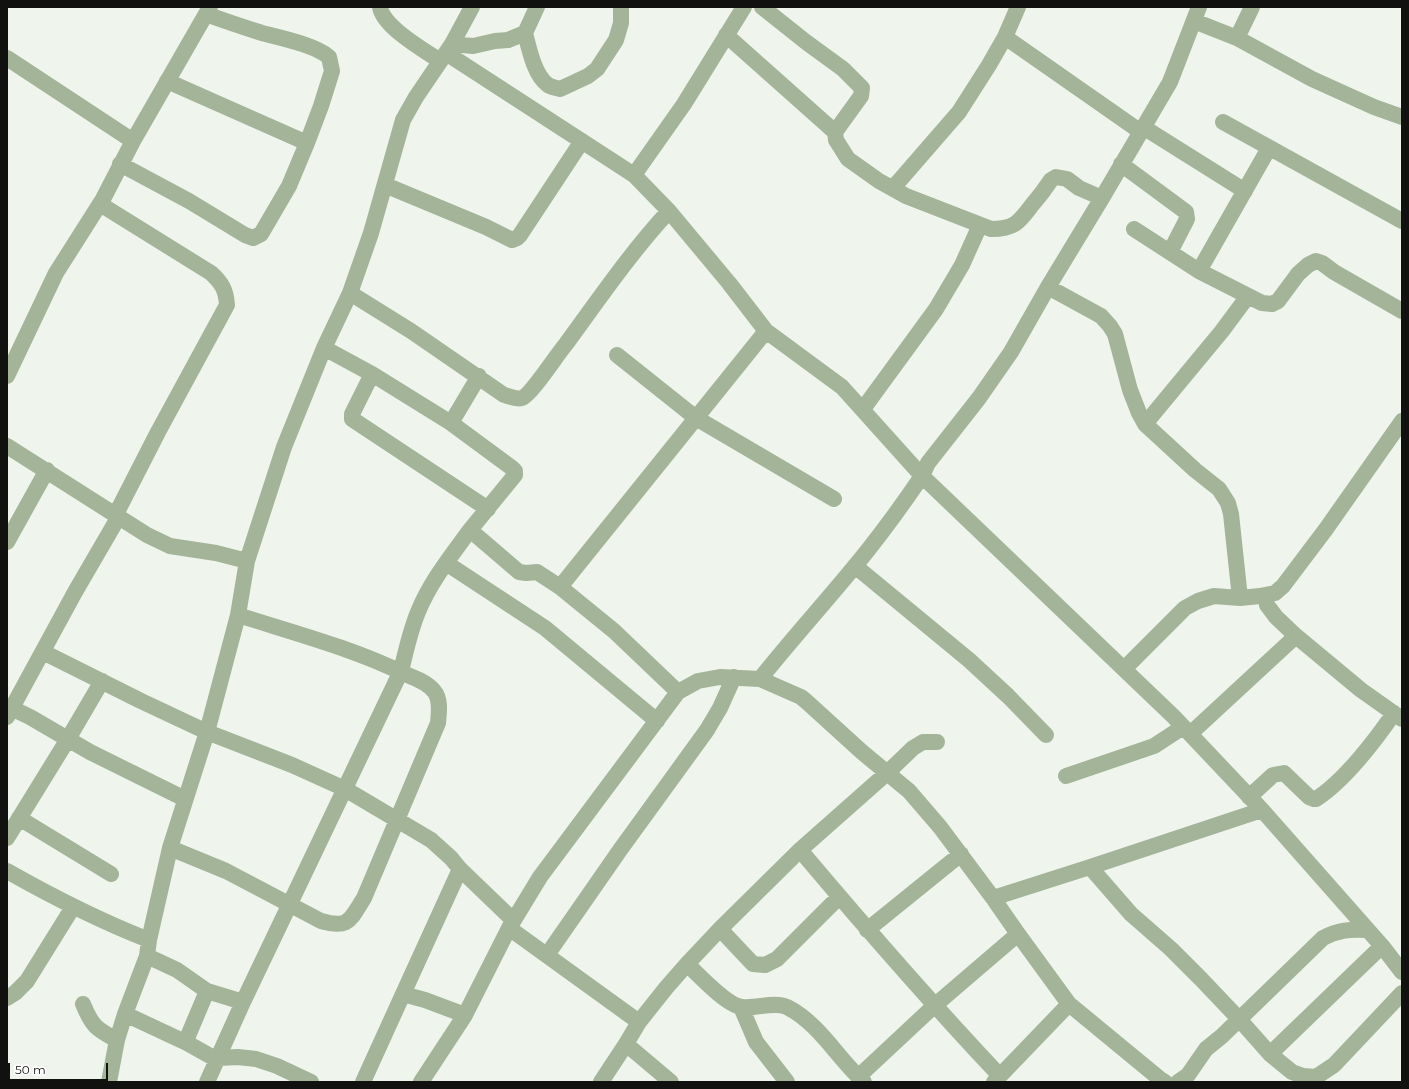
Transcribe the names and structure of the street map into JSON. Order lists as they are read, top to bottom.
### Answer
{
  "scale_bar": "50 m"
}
